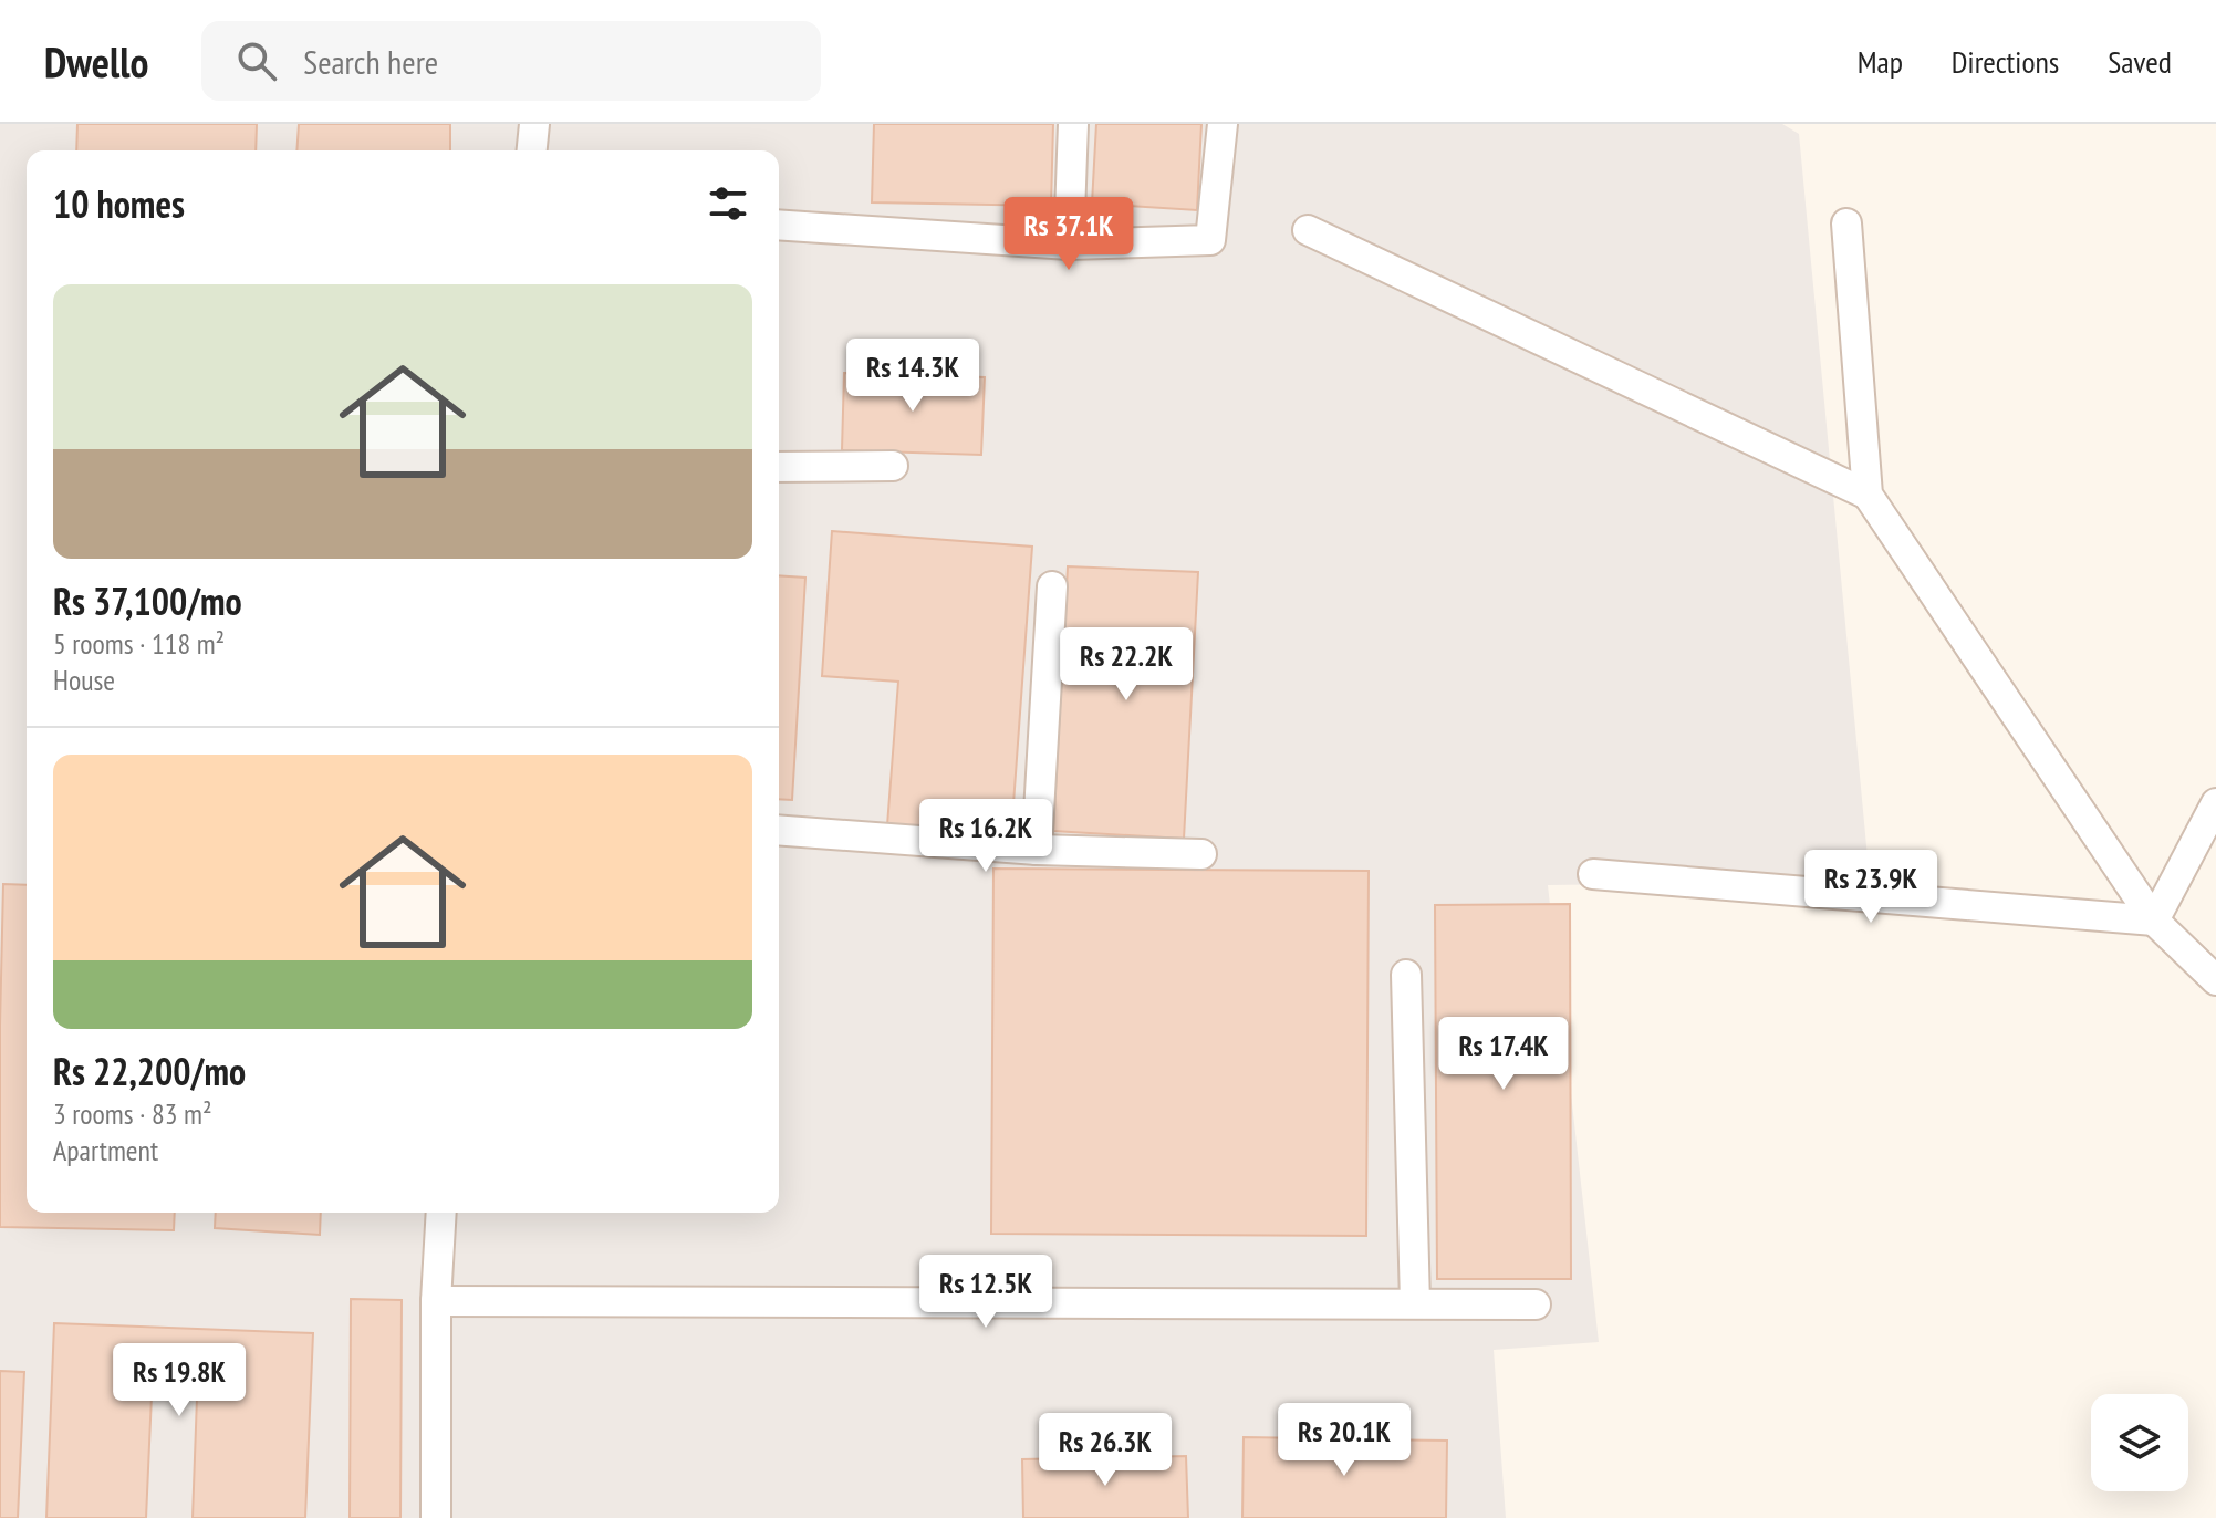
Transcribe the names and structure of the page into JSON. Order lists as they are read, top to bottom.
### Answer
{
  "page": {
    "header": "Dwello",
    "search": "Search here",
    "nav": ["Map", "Directions", "Saved"],
    "heading": "10 homes",
    "price": [
      "Rs 37.1K",
      "Rs 14.3K",
      "Rs 22.2K",
      "Rs 16.2K",
      "Rs 23.9K",
      "Rs 17.4K",
      "Rs 12.5K",
      "Rs 19.8K",
      "Rs 20.1K",
      "Rs 26.3K"
    ],
    "list": [
      {
        "name": "Rs 37,100/mo",
        "note": "5 rooms · 118 m² · House"
      },
      {
        "name": "Rs 22,200/mo",
        "note": "3 rooms · 83 m² · Apartment"
      }
    ]
  }
}
